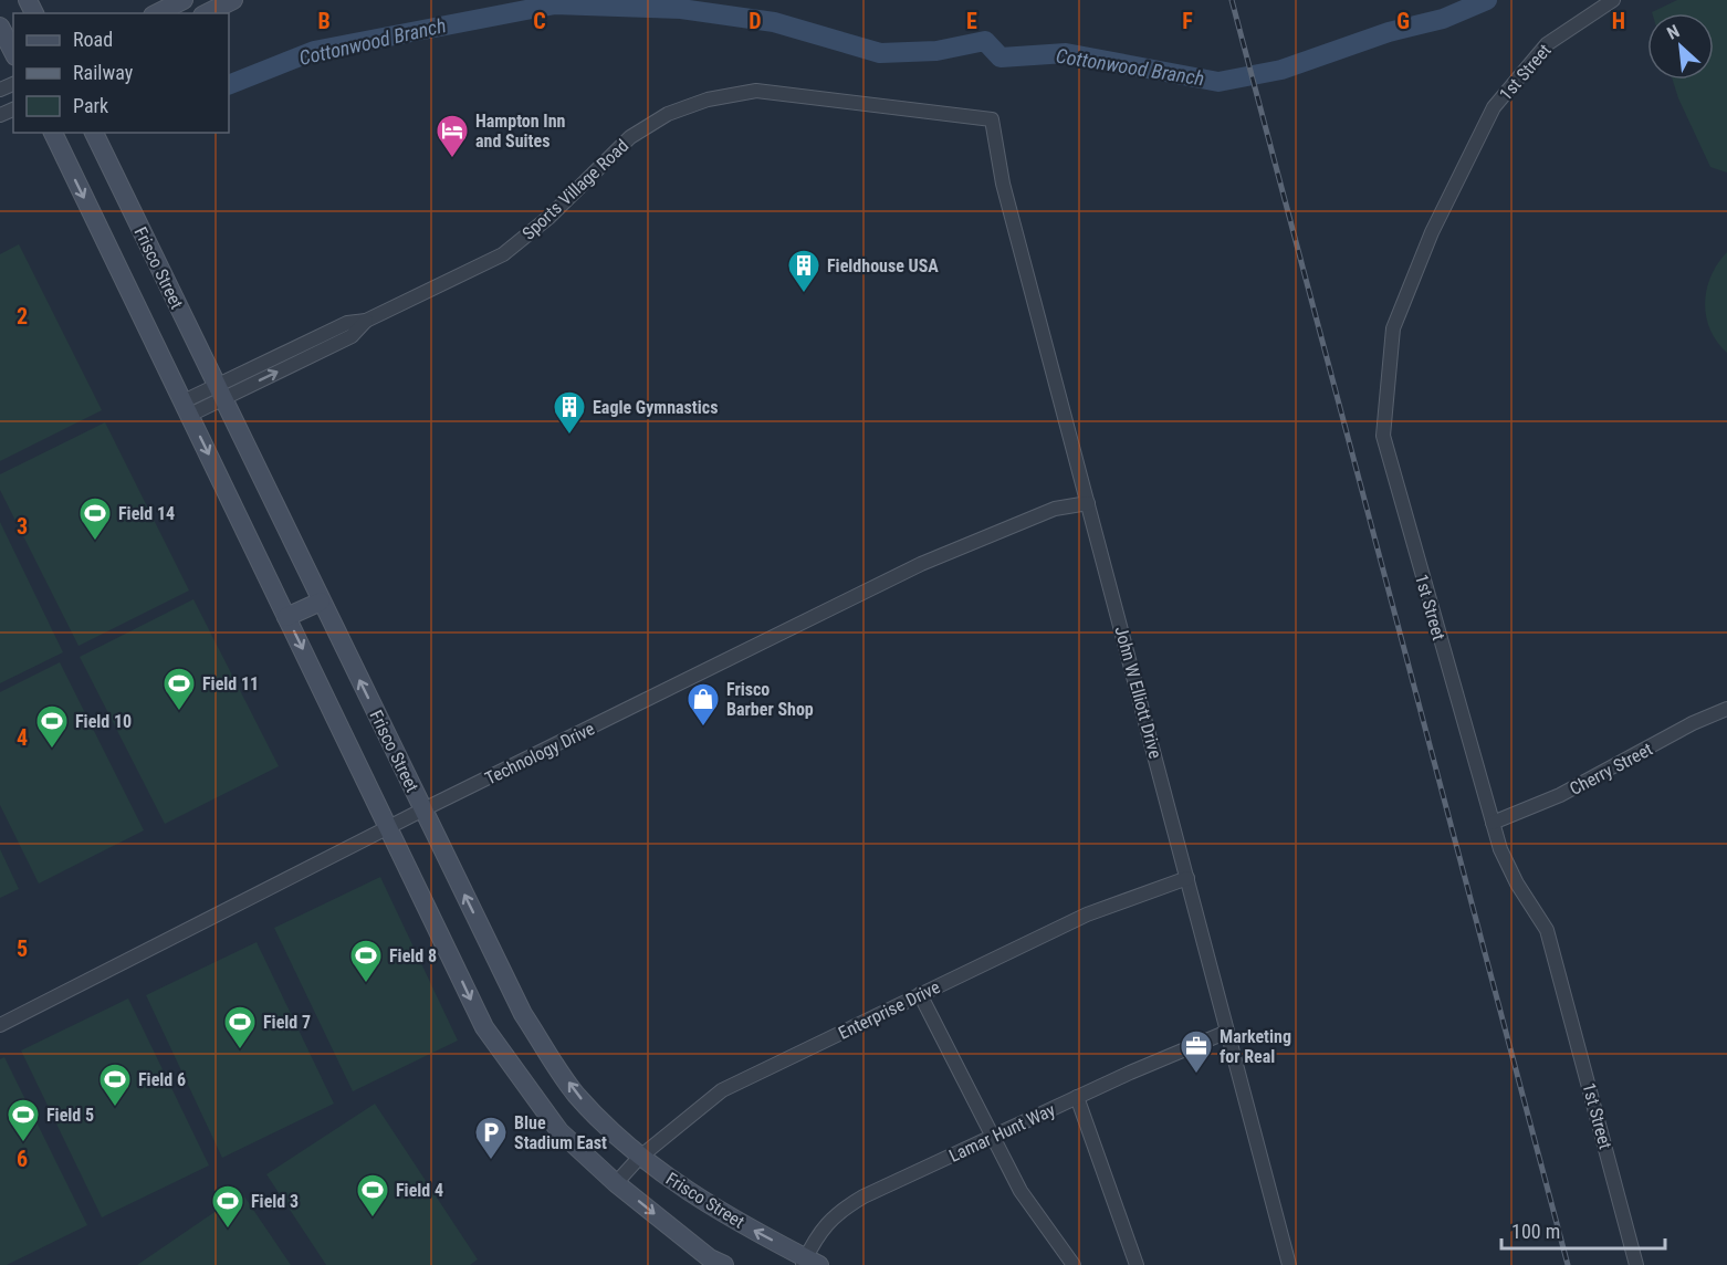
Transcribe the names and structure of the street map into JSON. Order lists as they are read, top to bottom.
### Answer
{
  "streets": {
    "street": [
      "1st Street",
      "Sports Village Road",
      "Frisco Street",
      "John W Elliott Drive",
      "Technology Drive",
      "Cherry Street",
      "Enterprise Drive",
      "Lamar Hunt Way"
    ]
  },
  "crossings": [
    ["1st Street", "Cherry Street"],
    ["Sports Village Road", "Frisco Street"],
    ["Sports Village Road", "John W Elliott Drive"],
    ["Frisco Street", "Technology Drive"],
    ["Frisco Street", "Enterprise Drive"],
    ["Frisco Street", "Lamar Hunt Way"],
    ["John W Elliott Drive", "Technology Drive"],
    ["John W Elliott Drive", "Enterprise Drive"],
    ["John W Elliott Drive", "Lamar Hunt Way"]
  ],
  "water": ["Cottonwood Branch"],
  "places": {
    "hotel": ["Hampton Inn and Suites"],
    "building": ["Fieldhouse USA", "Eagle Gymnastics"],
    "sports": [
      "Field 14",
      "Field 11",
      "Field 10",
      "Field 8",
      "Field 7",
      "Field 6",
      "Field 5",
      "Field 4",
      "Field 3"
    ],
    "shop": ["Frisco Barber Shop"],
    "office": ["Marketing for Real"],
    "parking": ["Blue Stadium East"]
  },
  "legend": ["Road", "Railway", "Park"],
  "scale_bar": "100 m",
  "north": "top left",
  "grid": {
    "columns": [
      "B",
      "C",
      "D",
      "E",
      "F",
      "G",
      "H"
    ],
    "rows": [
      "2",
      "3",
      "4",
      "5",
      "6"
    ]
  }
}
